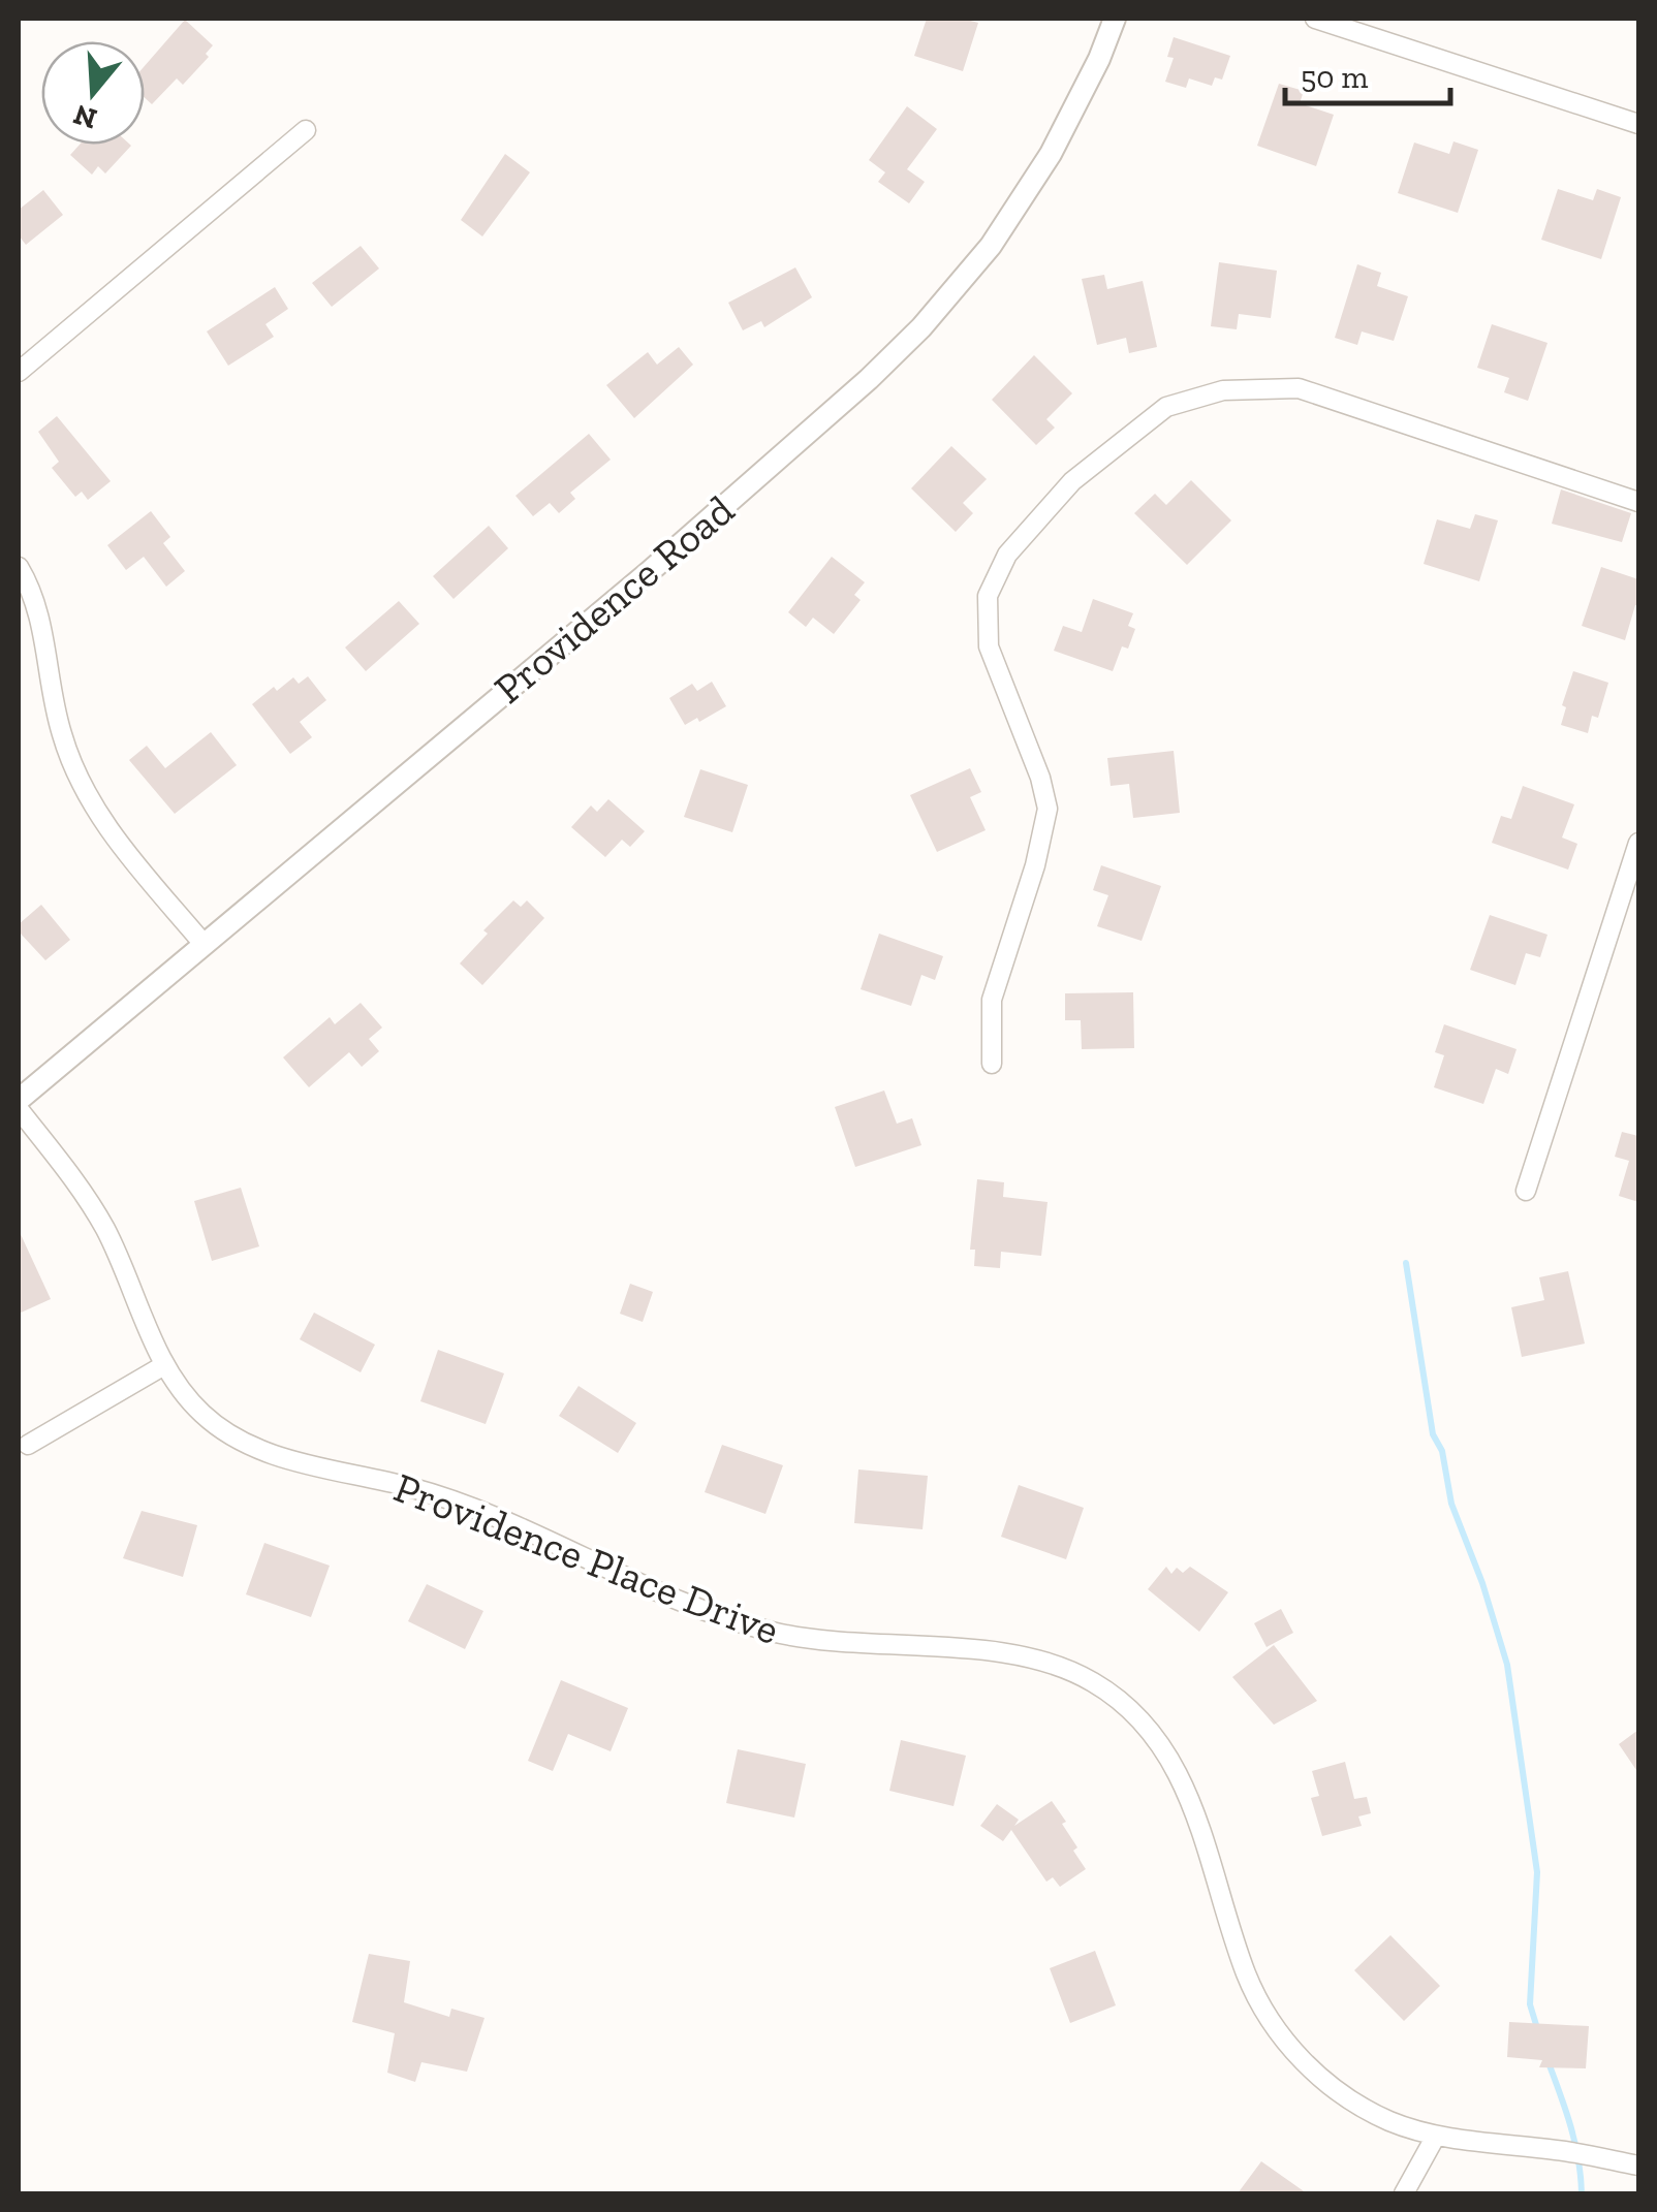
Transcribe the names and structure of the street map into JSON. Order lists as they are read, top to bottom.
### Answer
{
  "streets": {
    "street": ["Providence Road", "Providence Place Drive"]
  },
  "scale_bar": "50 m",
  "north": "bottom"
}
